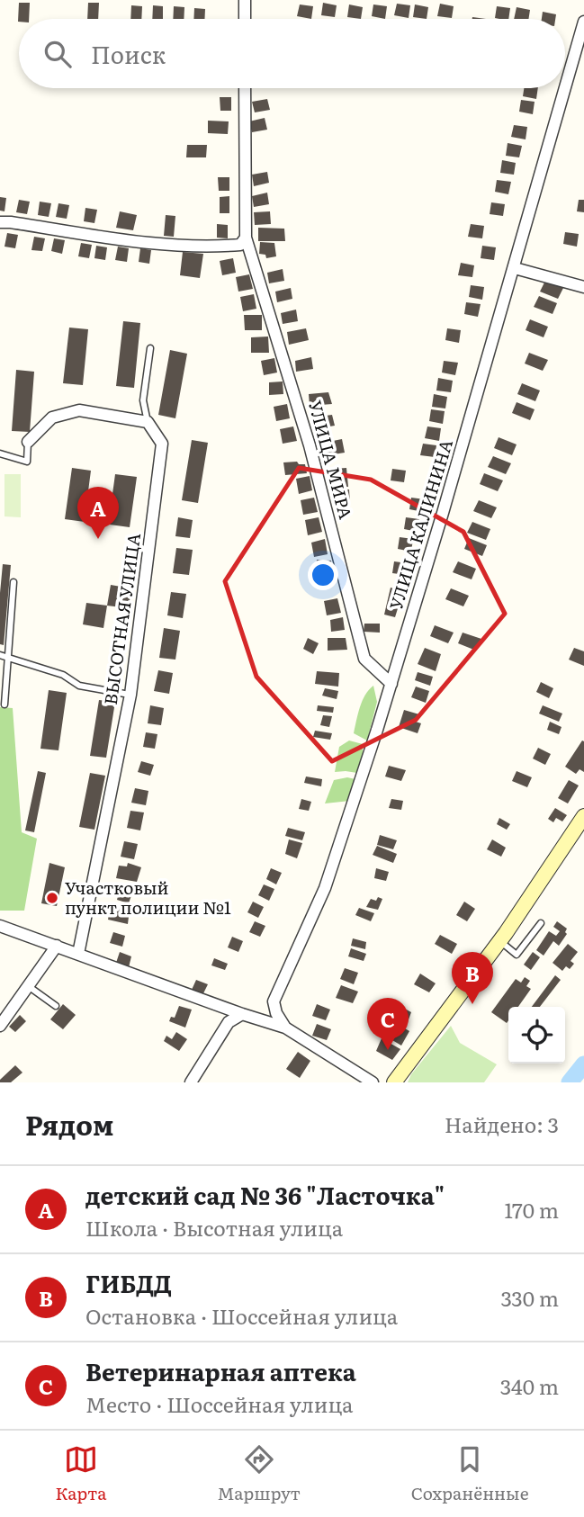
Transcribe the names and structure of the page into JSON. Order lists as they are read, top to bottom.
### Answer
{
  "streets": {
    "street": ["УЛИЦА МИРА", "УЛИЦА КАЛИНИНА", "ВЫСОТНАЯ УЛИЦА"]
  },
  "crossings": [
    ["УЛИЦА МИРА", "УЛИЦА КАЛИНИНА"]
  ],
  "places": ["Участковый пункт полиции №1"],
  "page": {
    "search": "Поиск",
    "pins": ["A", "B", "C"],
    "heading": ["Рядом", "Найдено: 3"],
    "list": [
      {
        "mark": "A",
        "name": "детский сад № 36 \"Ласточка\"",
        "note": "Школа · Высотная улица",
        "value": "170 m"
      },
      {
        "mark": "B",
        "name": "ГИБДД",
        "note": "Остановка · Шоссейная улица",
        "value": "330 m"
      },
      {
        "mark": "C",
        "name": "Ветеринарная аптека",
        "note": "Место · Шоссейная улица",
        "value": "340 m"
      }
    ],
    "nav": ["Карта", "Маршрут", "Сохранённые"]
  }
}
